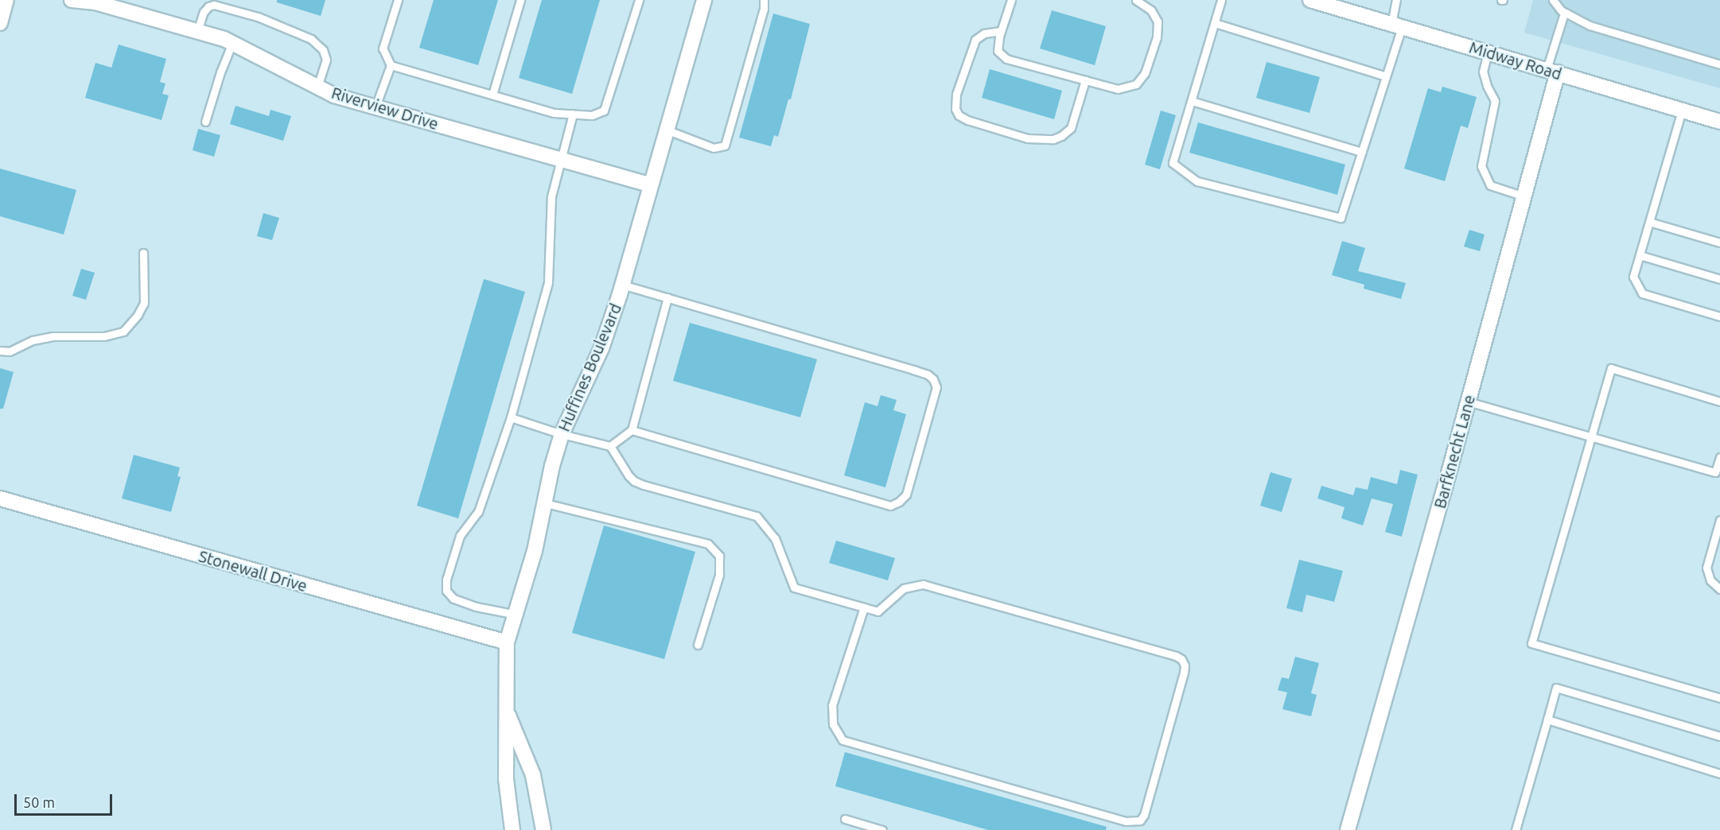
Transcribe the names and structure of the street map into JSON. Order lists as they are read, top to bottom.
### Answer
{
  "streets": {
    "street": [
      "Midway Road",
      "Riverview Drive",
      "Huffines Boulevard",
      "Barfknecht Lane",
      "Stonewall Drive"
    ]
  },
  "crossings": [
    ["Midway Road", "Barfknecht Lane"],
    ["Riverview Drive", "Huffines Boulevard"],
    ["Huffines Boulevard", "Stonewall Drive"]
  ],
  "scale_bar": "50 m"
}
